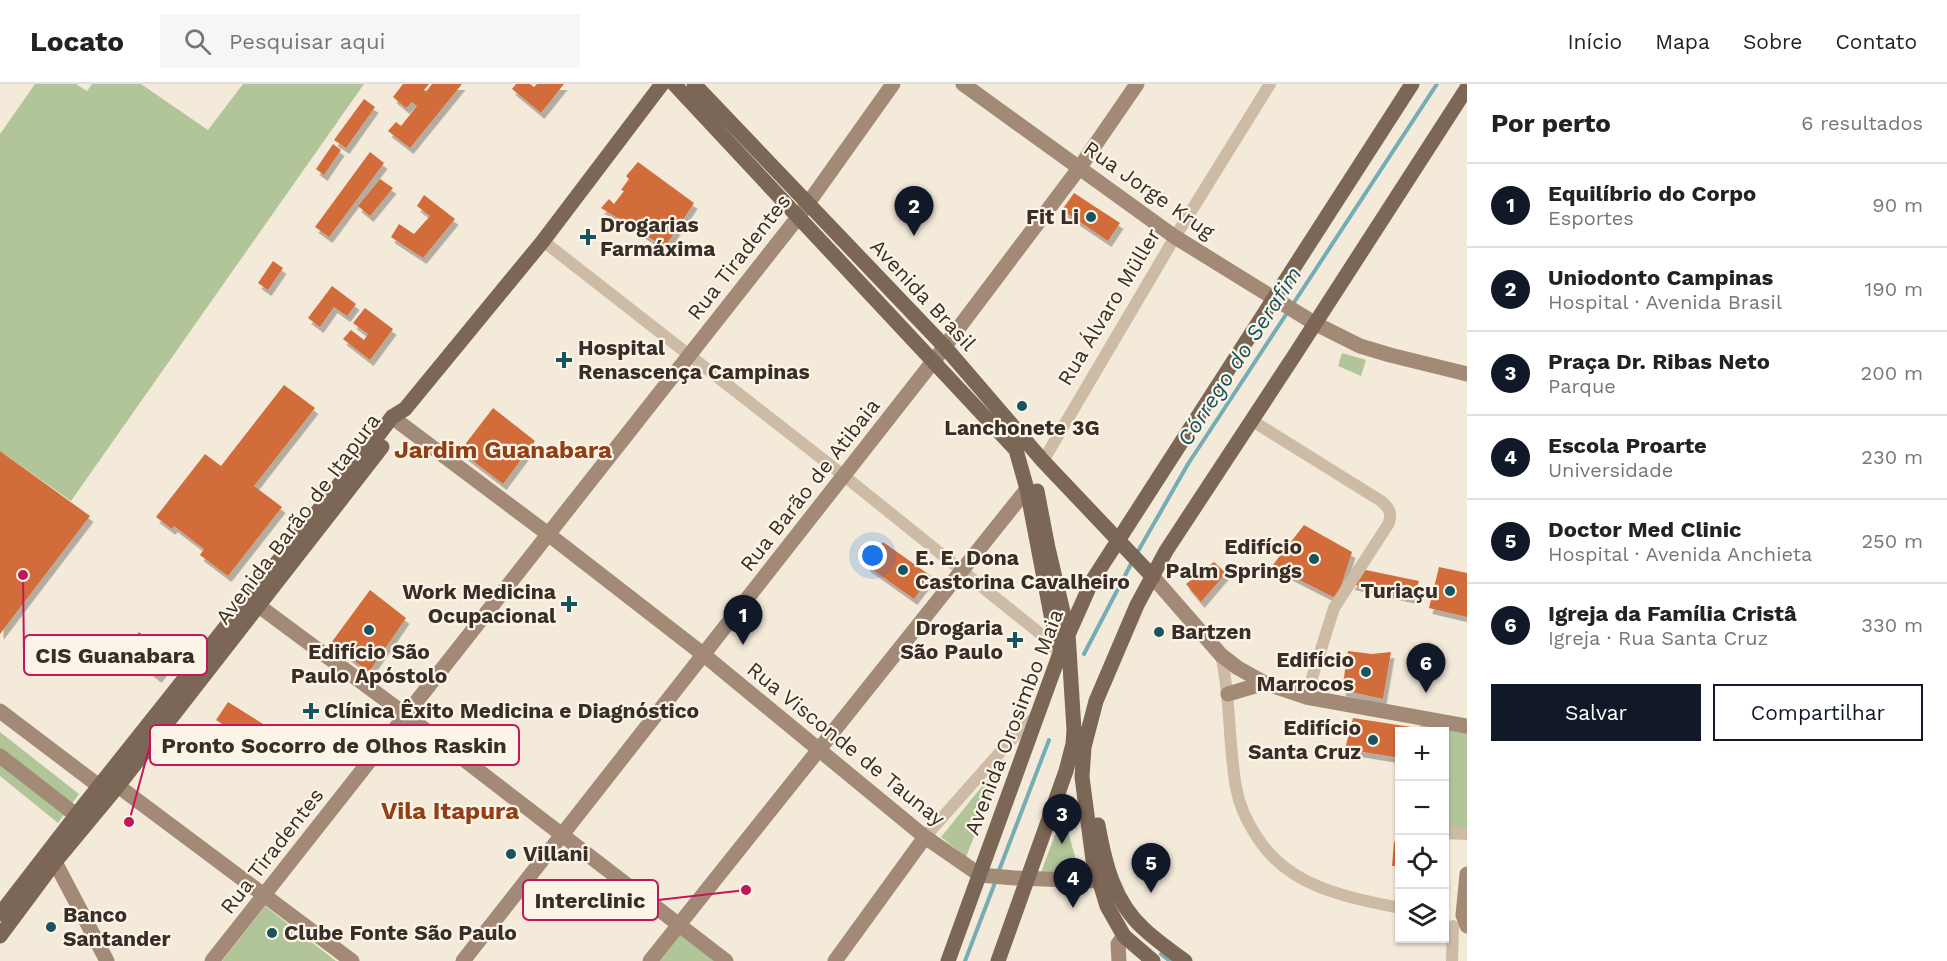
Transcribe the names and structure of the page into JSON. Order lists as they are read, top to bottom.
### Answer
{
  "streets": {
    "main road": [
      "Rua Jorge Krug",
      "Rua Tiradentes",
      "Avenida Brasil",
      "Rua Barão de Atibaia",
      "Avenida Barão de Itapura",
      "Avenida Orosimbo Maia",
      "Rua Visconde de Taunay"
    ],
    "street": ["Rua Álvaro Müller"]
  },
  "crossings": [
    ["Rua Jorge Krug", "Rua Álvaro Müller"],
    ["Rua Jorge Krug", "Rua Barão de Atibaia"],
    ["Rua Jorge Krug", "Avenida Orosimbo Maia"],
    ["Rua Tiradentes", "Avenida Brasil"],
    ["Rua Tiradentes", "Rua Visconde de Taunay"],
    ["Avenida Brasil", "Rua Álvaro Müller"],
    ["Avenida Brasil", "Rua Barão de Atibaia"],
    ["Avenida Brasil", "Avenida Orosimbo Maia"],
    ["Rua Barão de Atibaia", "Rua Visconde de Taunay"],
    ["Avenida Barão de Itapura", "Rua Visconde de Taunay"],
    ["Avenida Orosimbo Maia", "Rua Visconde de Taunay"]
  ],
  "districts": ["Jardim Guanabara", "Vila Itapura"],
  "water": ["Córrego do Serafim"],
  "places": {
    "other": [
      "Fit Li",
      "Lanchonete 3G",
      "Edifício Palm Springs",
      "E. E. Dona Castorina Cavalheiro",
      "CIS Guanabara",
      "Turiaçu",
      "Edifício São Paulo Apóstolo",
      "Bartzen",
      "Edifício Marrocos",
      "Edifício Santa Cruz",
      "Pronto Socorro de Olhos Raskin",
      "Villani",
      "Interclinic",
      "Banco Santander",
      "Clube Fonte São Paulo"
    ],
    "health": [
      "Drogarias Farmáxima",
      "Hospital Renascença Campinas",
      "Work Medicina Ocupacional",
      "Drogaria São Paulo",
      "Clínica Êxito Medicina e Diagnóstico"
    ]
  },
  "page": {
    "header": "Locato",
    "search": "Pesquisar aqui",
    "nav": [
      "Início",
      "Mapa",
      "Sobre",
      "Contato"
    ],
    "heading": ["Por perto", "6 resultados"],
    "list": [
      {
        "mark": "1",
        "name": "Equilíbrio do Corpo",
        "note": "Esportes",
        "value": "90 m"
      },
      {
        "mark": "2",
        "name": "Uniodonto Campinas",
        "note": "Hospital · Avenida Brasil",
        "value": "190 m"
      },
      {
        "mark": "3",
        "name": "Praça Dr. Ribas Neto",
        "note": "Parque",
        "value": "200 m"
      },
      {
        "mark": "4",
        "name": "Escola Proarte",
        "note": "Universidade",
        "value": "230 m"
      },
      {
        "mark": "5",
        "name": "Doctor Med Clinic",
        "note": "Hospital · Avenida Anchieta",
        "value": "250 m"
      },
      {
        "mark": "6",
        "name": "Igreja da Família Cristâ",
        "note": "Igreja · Rua Santa Cruz",
        "value": "330 m"
      }
    ],
    "pins": [
      "2",
      "1",
      "6",
      "3",
      "5",
      "4"
    ],
    "buttons": ["Salvar", "Compartilhar"],
    "map_buttons": ["+", "−"]
  }
}
